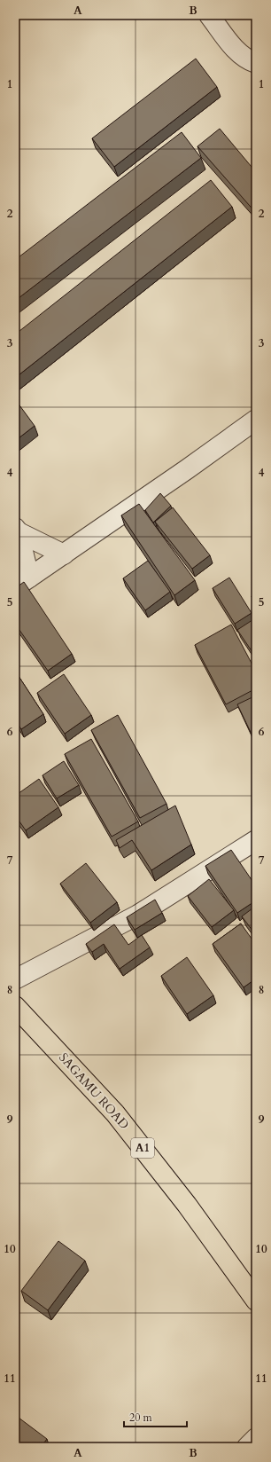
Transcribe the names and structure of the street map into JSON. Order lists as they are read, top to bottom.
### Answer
{
  "streets": {
    "highway": ["SAGAMU ROAD", "A1"]
  },
  "scale_bar": "20 m",
  "grid": {
    "columns": ["A", "B"],
    "rows": [
      "1",
      "2",
      "3",
      "4",
      "5",
      "6",
      "7",
      "8",
      "9",
      "10",
      "11"
    ]
  }
}
